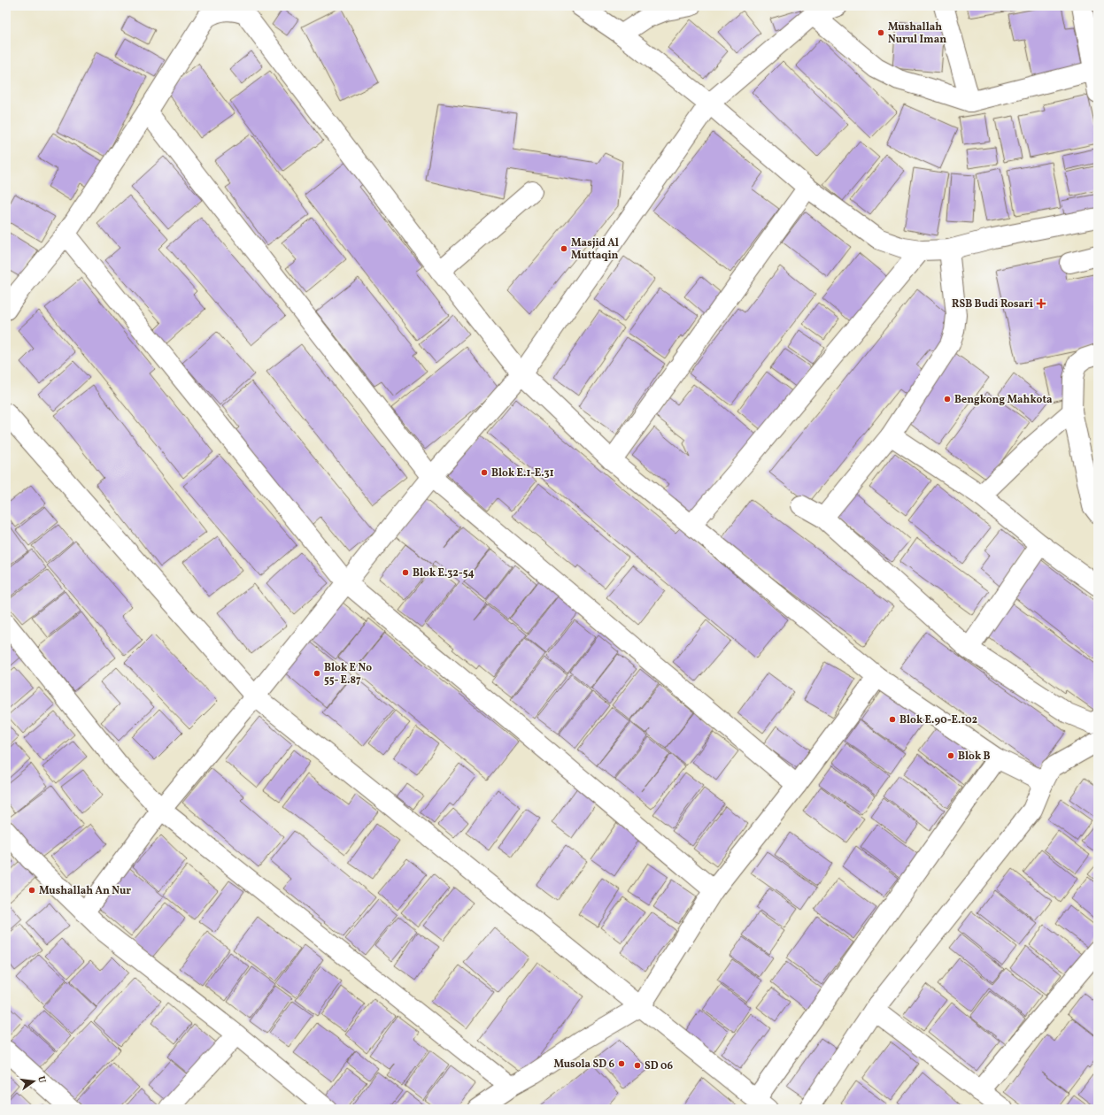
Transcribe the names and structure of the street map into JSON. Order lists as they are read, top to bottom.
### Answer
{
  "places": {
    "other": [
      "Mushallah Nurul Iman",
      "Masjid Al Muttaqin",
      "Bengkong Mahkota",
      "Blok E.1-E.31",
      "Blok E.32-54",
      "Blok E No 55- E.87",
      "Blok E.90-E.102",
      "Blok B",
      "Mushallah An Nur",
      "Musola SD 6",
      "SD 06"
    ],
    "health": ["RSB Budi Rosari"]
  },
  "north": "right"
}
